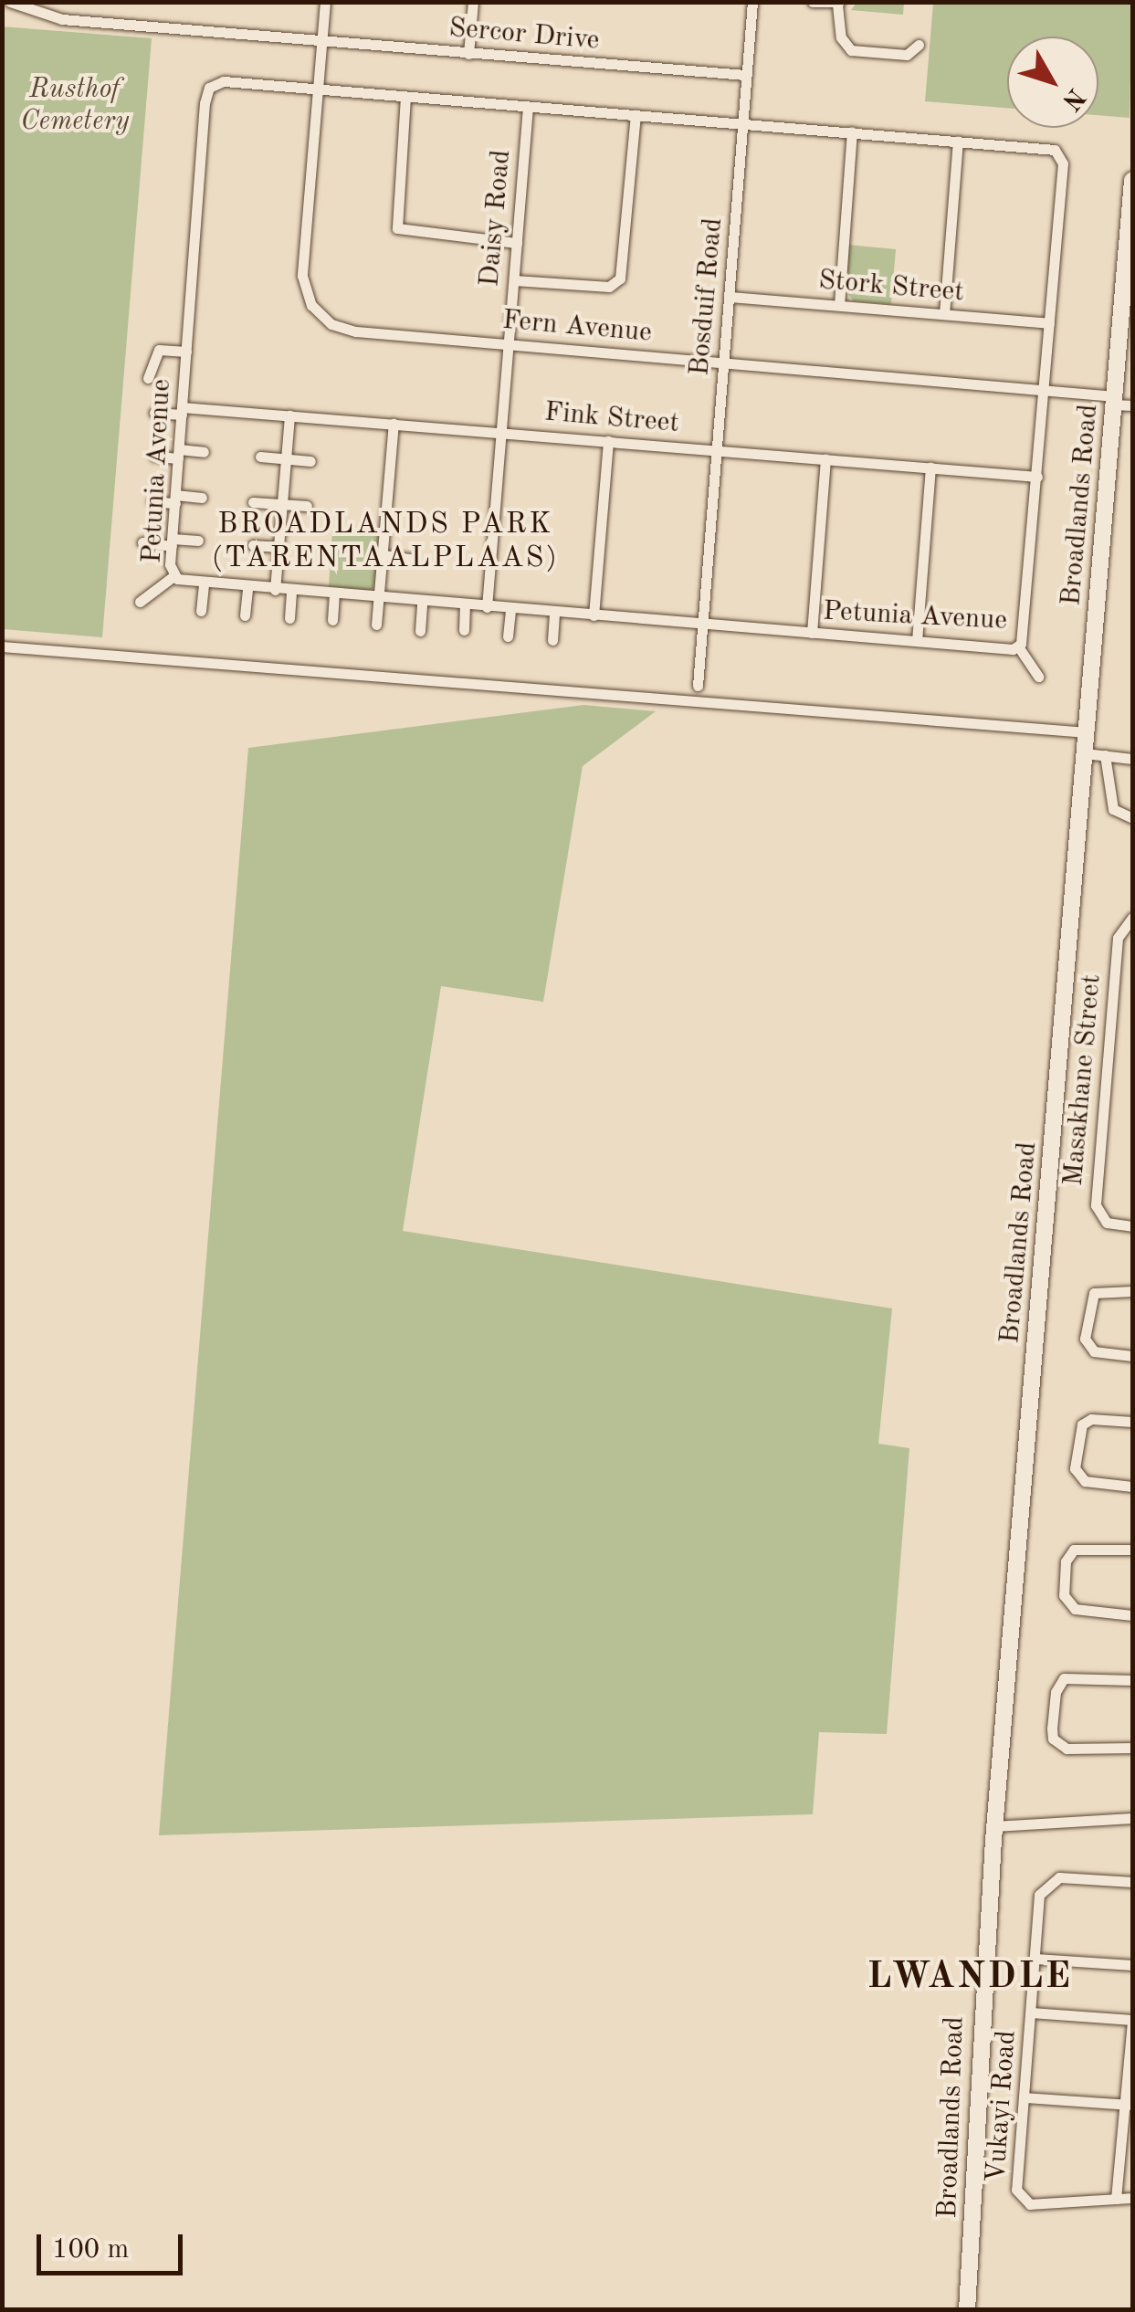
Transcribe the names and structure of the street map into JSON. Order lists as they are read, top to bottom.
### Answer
{
  "streets": {
    "main road": ["Broadlands Road"],
    "street": [
      "Sercor Drive",
      "Daisy Road",
      "Stork Street",
      "Bosduif Road",
      "Fern Avenue",
      "Fink Street",
      "Petunia Avenue",
      "Masakhane Street",
      "Vukayi Road"
    ]
  },
  "crossings": [
    ["Sercor Drive", "Bosduif Road"],
    ["Sercor Drive", "Fern Avenue"],
    ["Daisy Road", "Fern Avenue"],
    ["Daisy Road", "Fink Street"],
    ["Daisy Road", "Petunia Avenue"],
    ["Stork Street", "Bosduif Road"],
    ["Stork Street", "Petunia Avenue"],
    ["Bosduif Road", "Fern Avenue"],
    ["Bosduif Road", "Fink Street"],
    ["Bosduif Road", "Petunia Avenue"],
    ["Fern Avenue", "Petunia Avenue"],
    ["Fern Avenue", "Broadlands Road"],
    ["Fink Street", "Petunia Avenue"]
  ],
  "districts": ["BROADLANDS PARK (TARENTAALPLAAS)", "LWANDLE"],
  "parks": ["Rusthof Cemetery"],
  "scale_bar": "100 m",
  "north": "bottom right"
}
